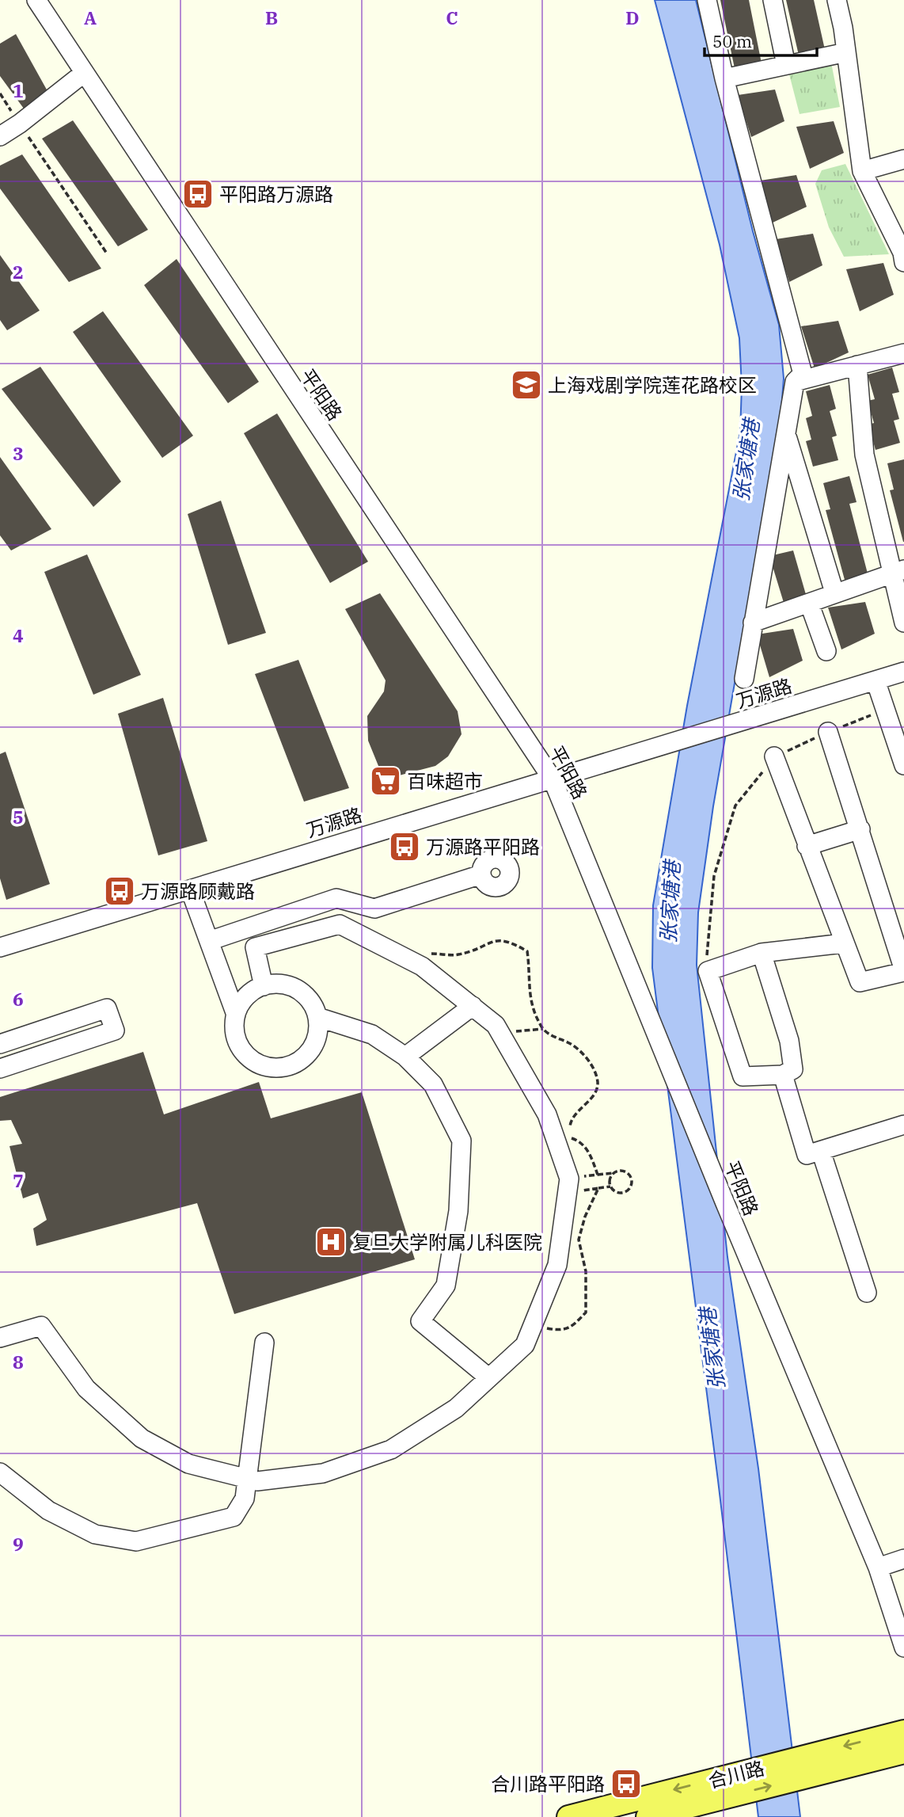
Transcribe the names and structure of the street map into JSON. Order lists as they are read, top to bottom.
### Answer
{
  "streets": {
    "main road": ["合川路"],
    "street": ["平阳路", "万源路"]
  },
  "crossings": [
    ["平阳路", "万源路"]
  ],
  "water": ["张家塘港"],
  "places": {
    "bus stop": [
      "平阳路万源路",
      "万源路平阳路",
      "万源路顾戴路",
      "合川路平阳路"
    ],
    "school or university": ["上海戏剧学院莲花路校区"],
    "supermarket": ["百味超市"],
    "hospital": ["复旦大学附属儿科医院"]
  },
  "scale_bar": "50 m",
  "grid": {
    "columns": [
      "A",
      "B",
      "C",
      "D"
    ],
    "rows": [
      "1",
      "2",
      "3",
      "4",
      "5",
      "6",
      "7",
      "8",
      "9"
    ]
  }
}
